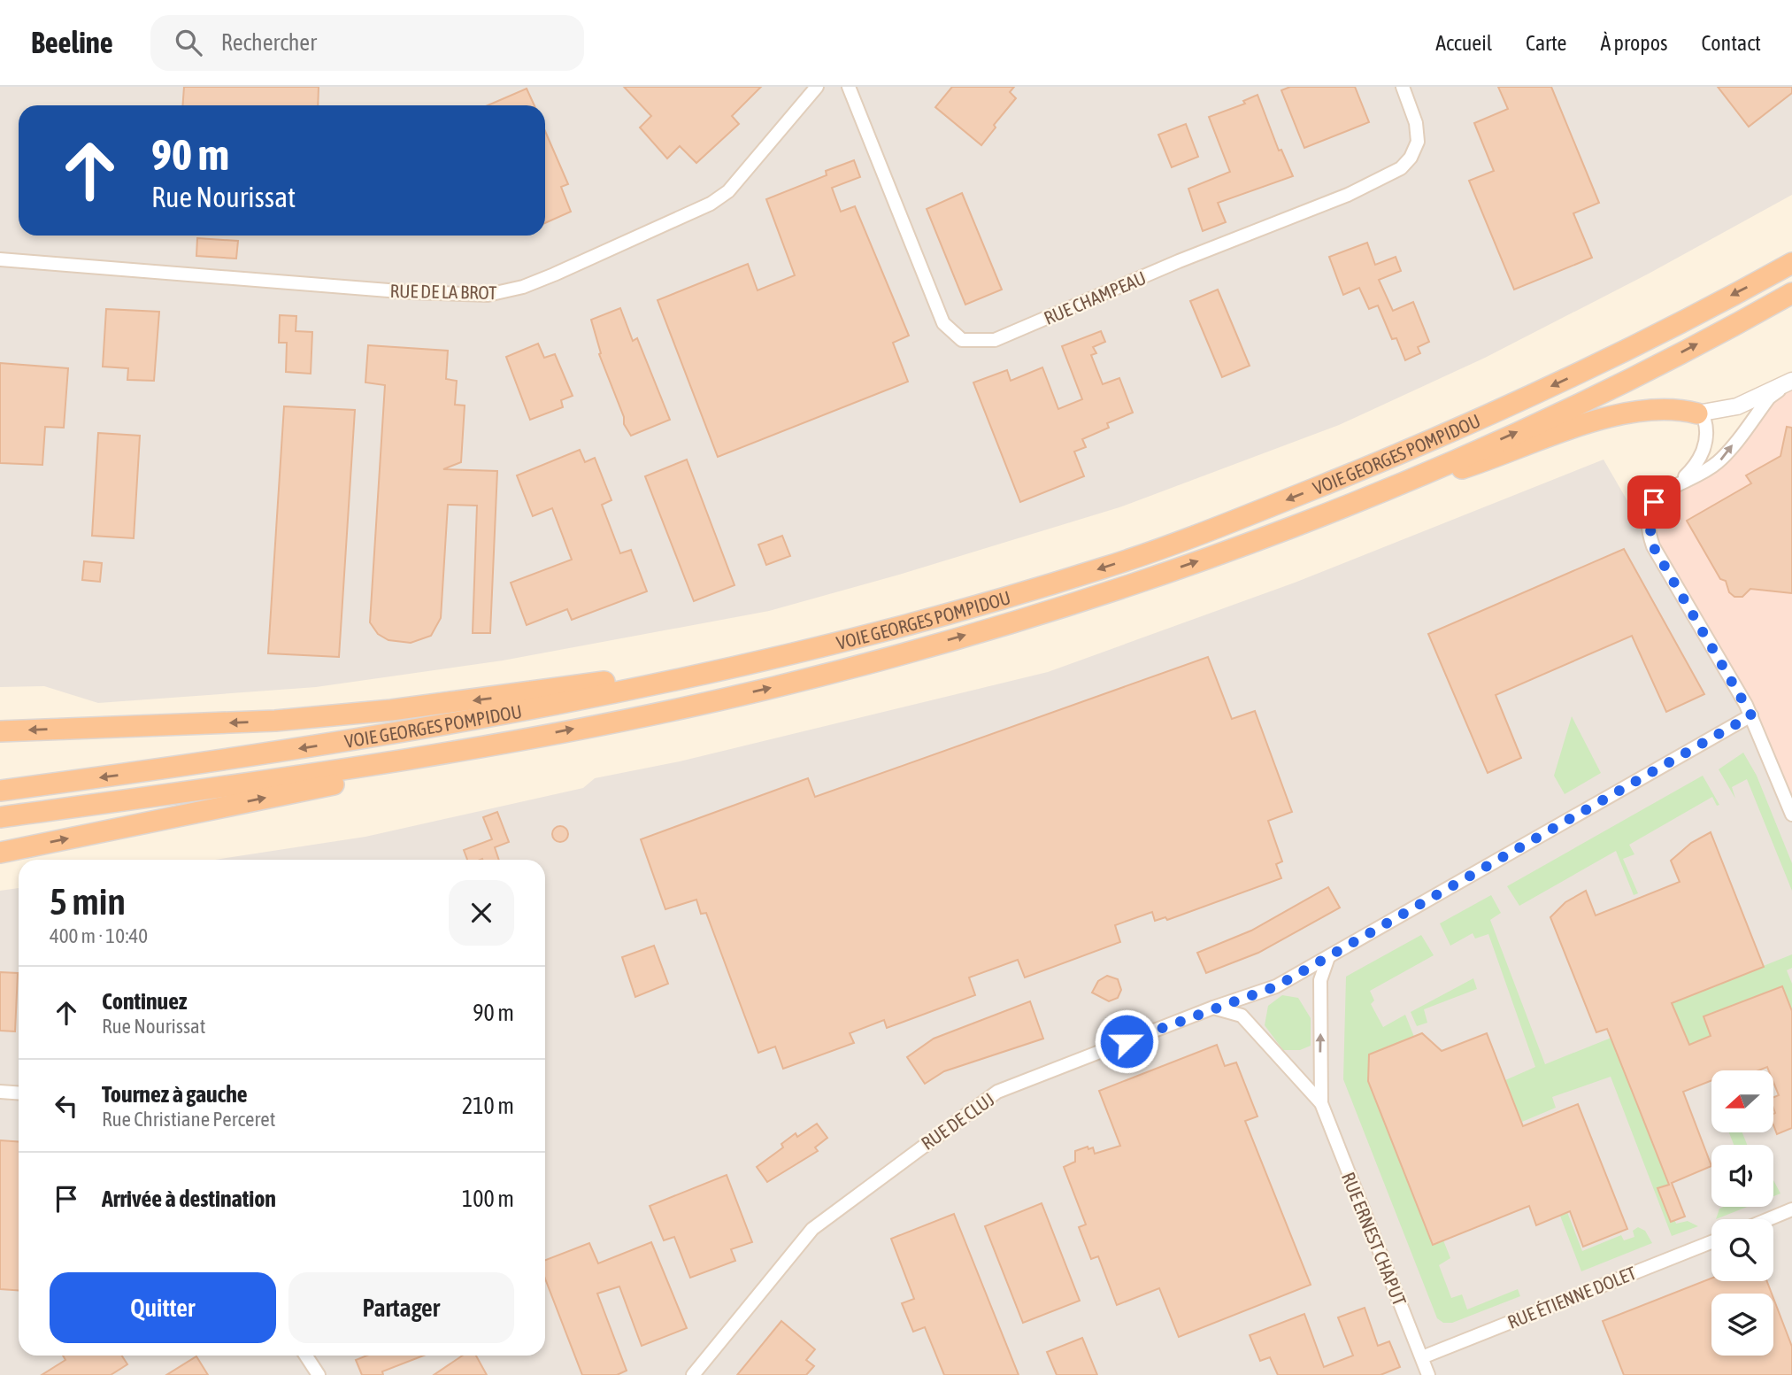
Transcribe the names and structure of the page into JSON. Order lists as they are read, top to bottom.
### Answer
{
  "streets": {
    "highway": ["VOIE GEORGES POMPIDOU"],
    "street": [
      "RUE DE LA BROT",
      "RUE CHAMPEAU",
      "RUE DE CLUJ",
      "RUE ERNEST CHAPUT",
      "RUE ÉTIENNE DOLET"
    ]
  },
  "crossings": [
    ["RUE DE CLUJ", "RUE ERNEST CHAPUT"],
    ["RUE ERNEST CHAPUT", "RUE ÉTIENNE DOLET"]
  ],
  "north": "left",
  "page": {
    "header": "Beeline",
    "search": "Rechercher",
    "nav": [
      "Accueil",
      "Carte",
      "À propos",
      "Contact"
    ],
    "turn": ["90 m", "Rue Nourissat"],
    "heading": ["5 min", "400 m · 10:40"],
    "list": [
      {
        "name": "Continuez",
        "note": "Rue Nourissat",
        "value": "90 m"
      },
      {
        "name": "Tournez à gauche",
        "note": "Rue Christiane Perceret",
        "value": "210 m"
      },
      {
        "name": "Arrivée à destination",
        "value": "100 m"
      }
    ],
    "buttons": ["Quitter", "Partager"]
  }
}
